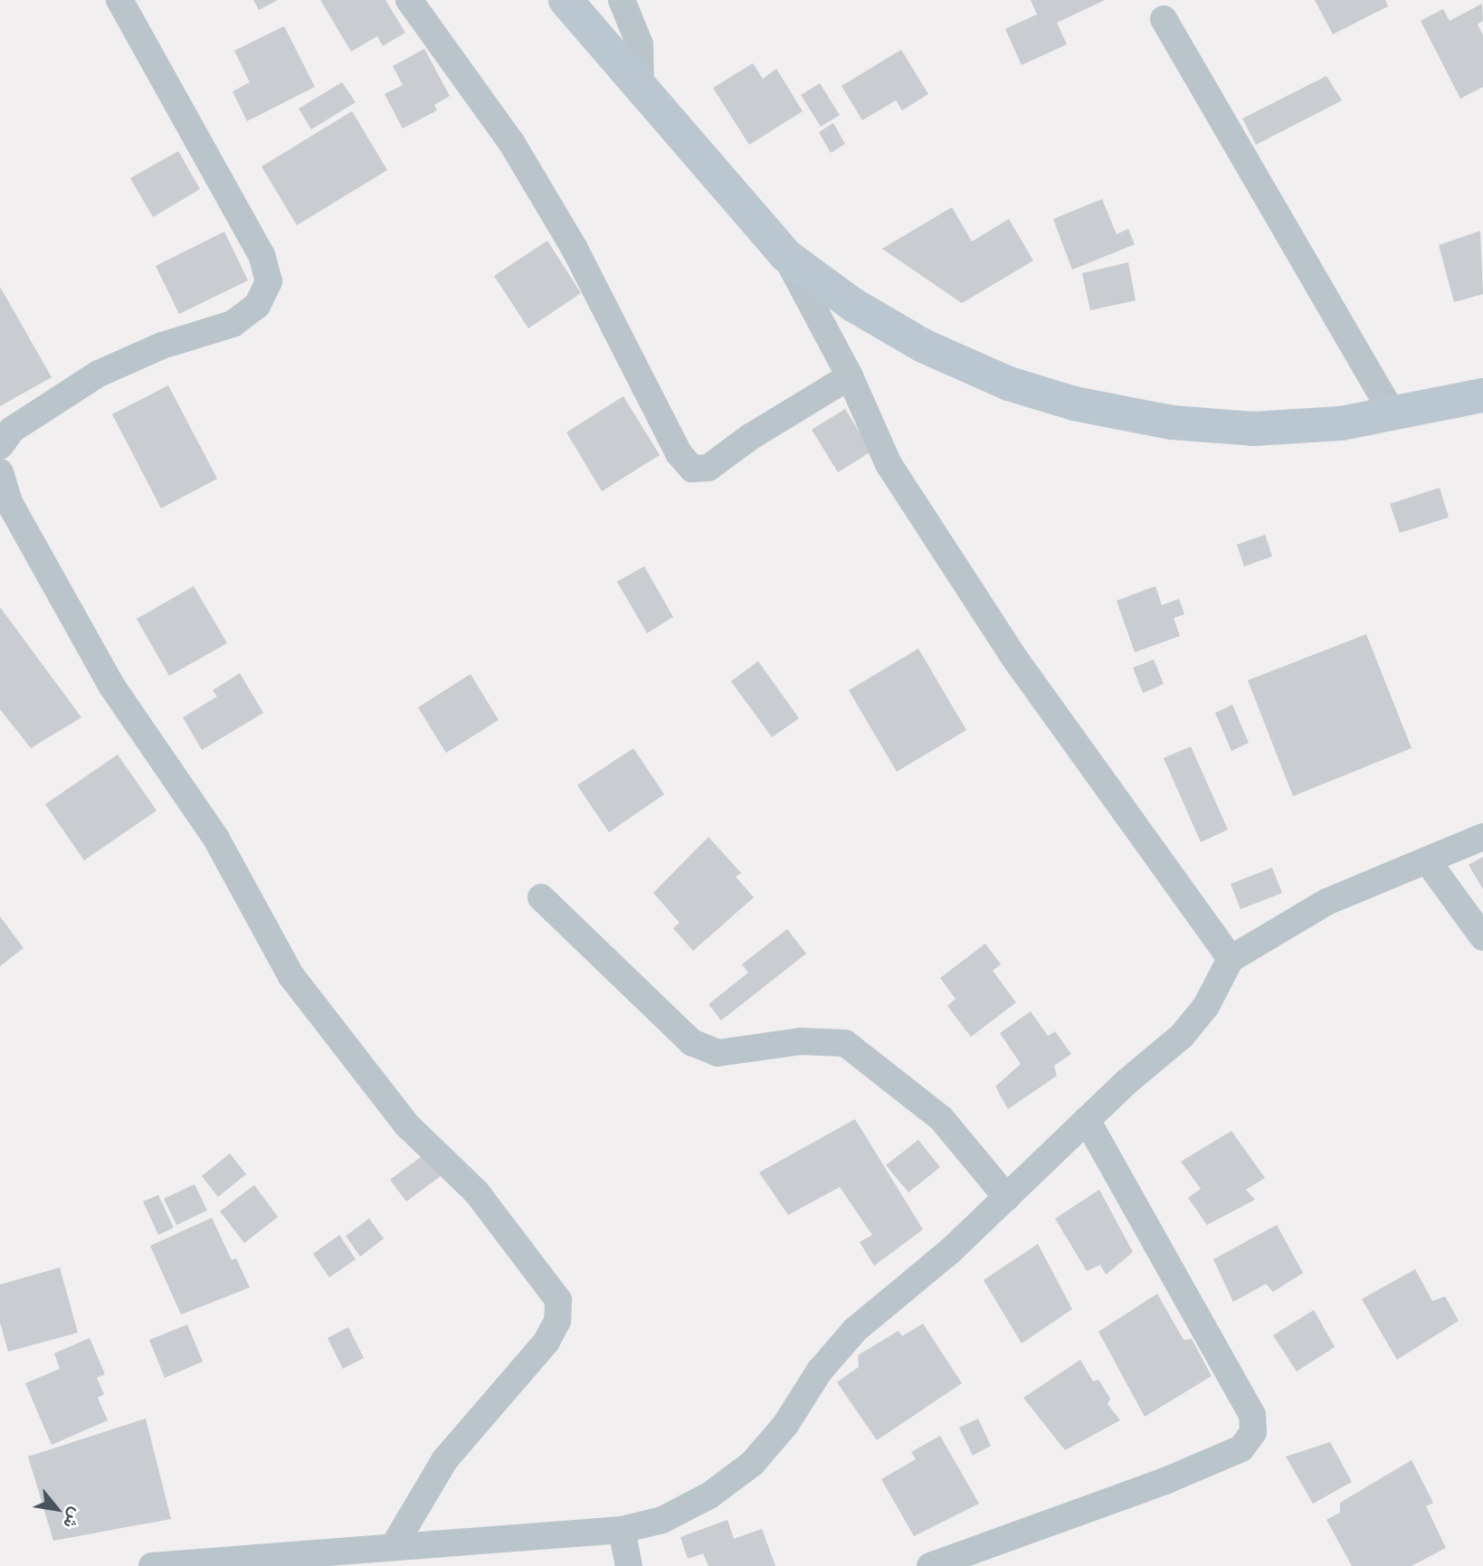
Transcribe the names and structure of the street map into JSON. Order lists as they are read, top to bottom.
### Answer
{
  "north": "bottom right"
}
